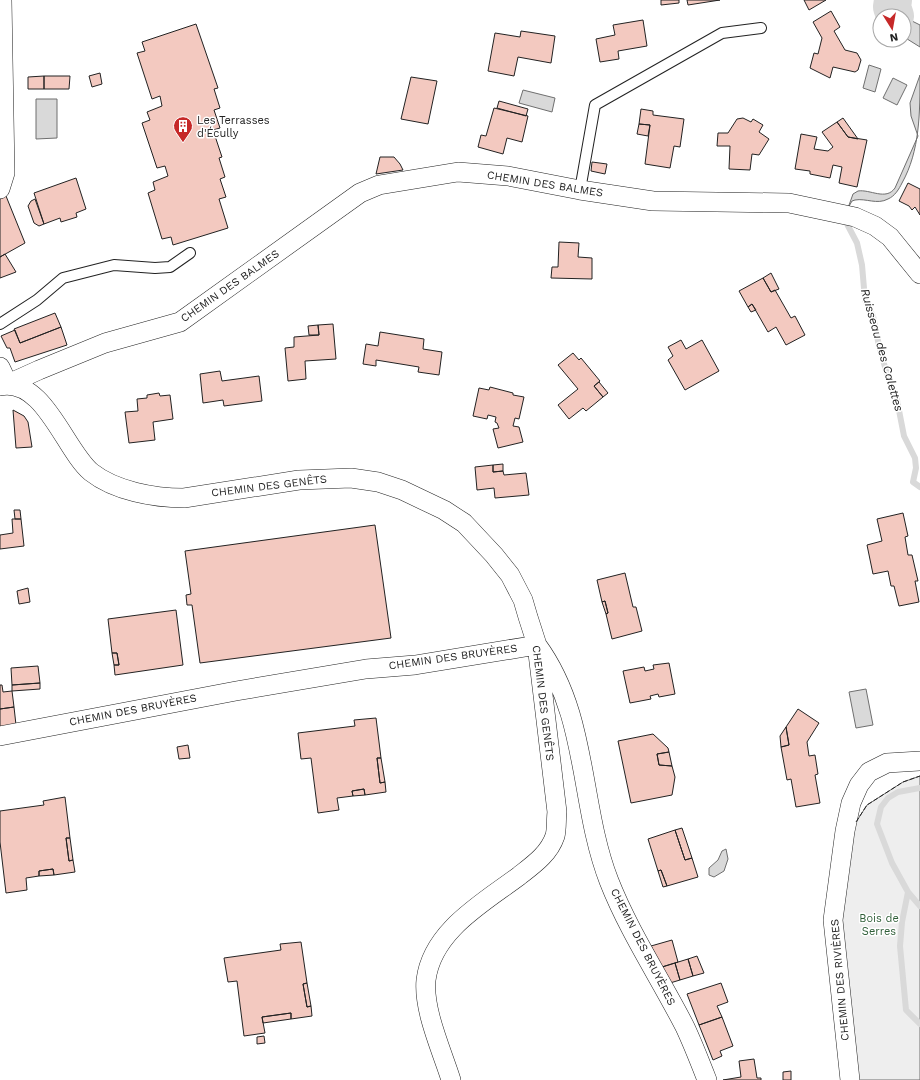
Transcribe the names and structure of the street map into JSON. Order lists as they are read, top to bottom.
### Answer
{
  "streets": {
    "street": [
      "CHEMIN DES BALMES",
      "CHEMIN DES GENÊTS",
      "CHEMIN DES BRUYÈRES",
      "CHEMIN DES RIVIÈRES"
    ]
  },
  "crossings": [
    ["CHEMIN DES BALMES", "CHEMIN DES GENÊTS"],
    ["CHEMIN DES GENÊTS", "CHEMIN DES BRUYÈRES"]
  ],
  "water": ["Ruisseau des Calettes"],
  "parks": ["Bois de Serres"],
  "places": {
    "building": ["Les Terrasses d'Écully"]
  },
  "north": "bottom"
}
